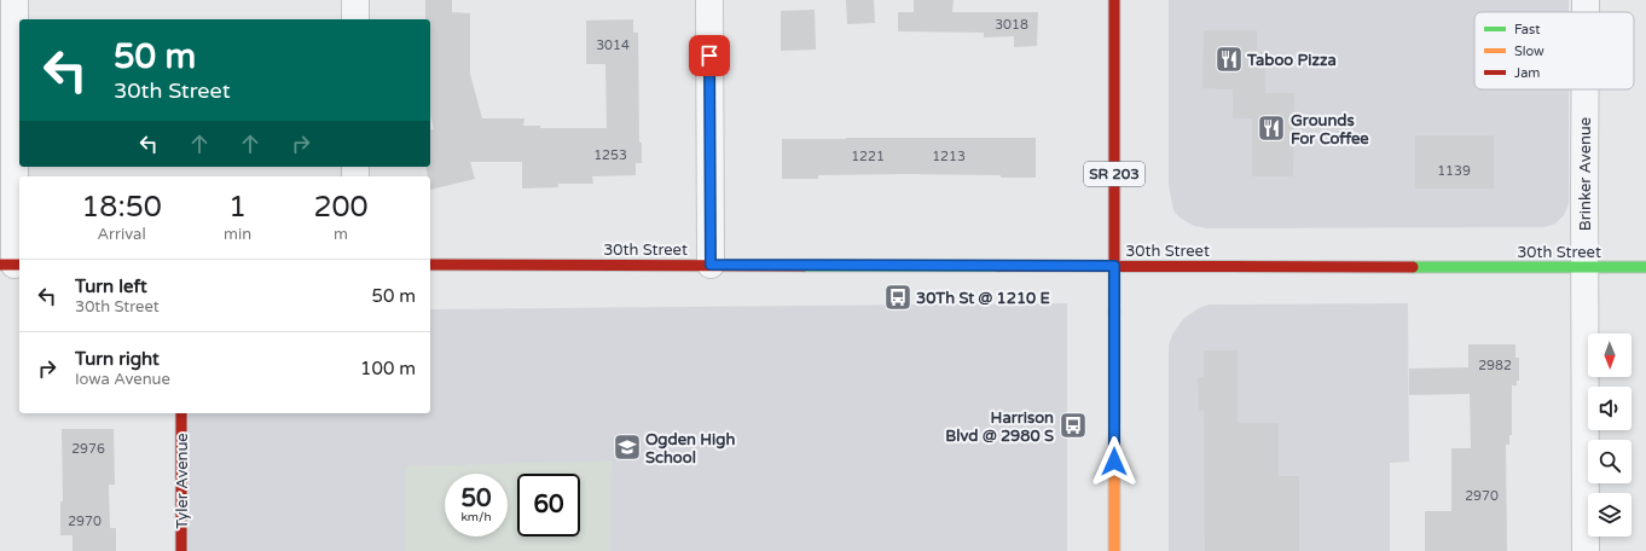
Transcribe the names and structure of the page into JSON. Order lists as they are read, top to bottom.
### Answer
{
  "streets": {
    "main road": ["SR 203", "30th Street", "Tyler Avenue"],
    "street": ["Brinker Avenue"]
  },
  "crossings": [
    ["SR 203", "30th Street"],
    ["Brinker Avenue", "30th Street"]
  ],
  "places": {
    "restaurant": ["Taboo Pizza", "Grounds For Coffee"],
    "bus stop": ["30Th St @ 1210 E", "Harrison Blvd @ 2980 S"],
    "school or university": ["Ogden High School"]
  },
  "house_numbers": [
    "3018",
    "3014",
    "1253",
    "1221",
    "1213",
    "1139",
    "2982",
    "2976",
    "2970",
    "2970"
  ],
  "legend": ["Fast", "Slow", "Jam"],
  "north": "bottom",
  "page": {
    "turn": ["50 m", "30th Street"],
    "eta": [
      "18:50",
      "Arrival",
      "1",
      "min",
      "200",
      "m"
    ],
    "list": [
      {
        "name": "Turn left",
        "note": "30th Street",
        "value": "50 m"
      },
      {
        "name": "Turn right",
        "note": "Iowa Avenue",
        "value": "100 m"
      }
    ],
    "speed": "50 km/h",
    "limit": "60"
  }
}
